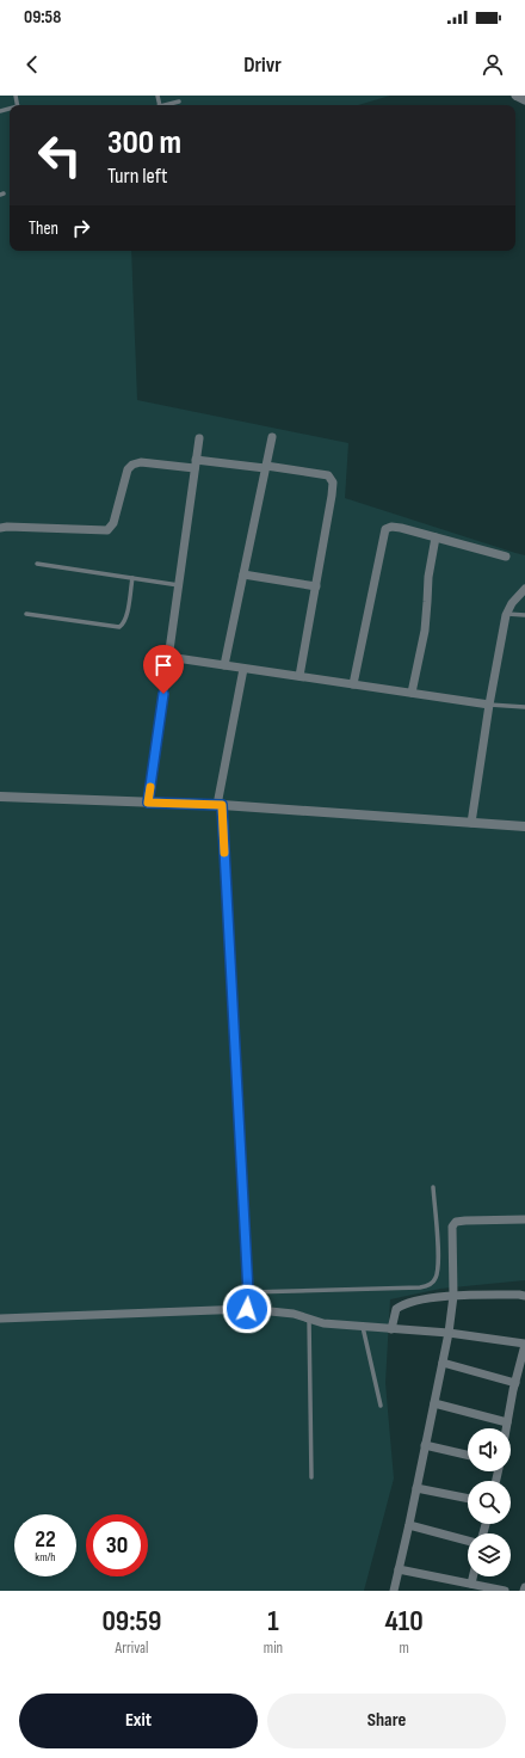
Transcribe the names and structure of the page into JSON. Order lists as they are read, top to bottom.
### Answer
{
  "page": {
    "status": "09:58",
    "header": "Drivr",
    "turn": ["300 m", "Turn left"],
    "then": "Then",
    "speed": "22 km/h",
    "limit": "30",
    "eta": [
      "09:59",
      "Arrival",
      "1",
      "min",
      "410",
      "m"
    ],
    "buttons": ["Exit", "Share"]
  }
}
